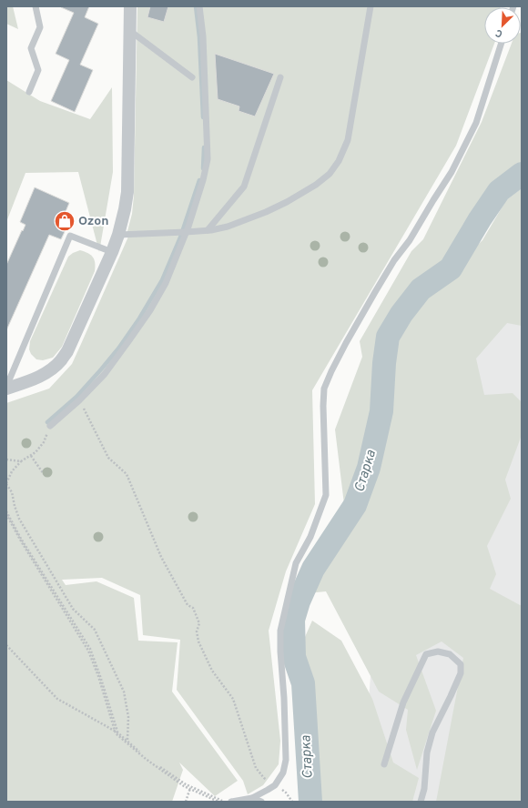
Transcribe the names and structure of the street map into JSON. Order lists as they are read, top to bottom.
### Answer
{
  "water": ["Старка"],
  "places": {
    "shop": ["Ozon"]
  },
  "north": "bottom left"
}
